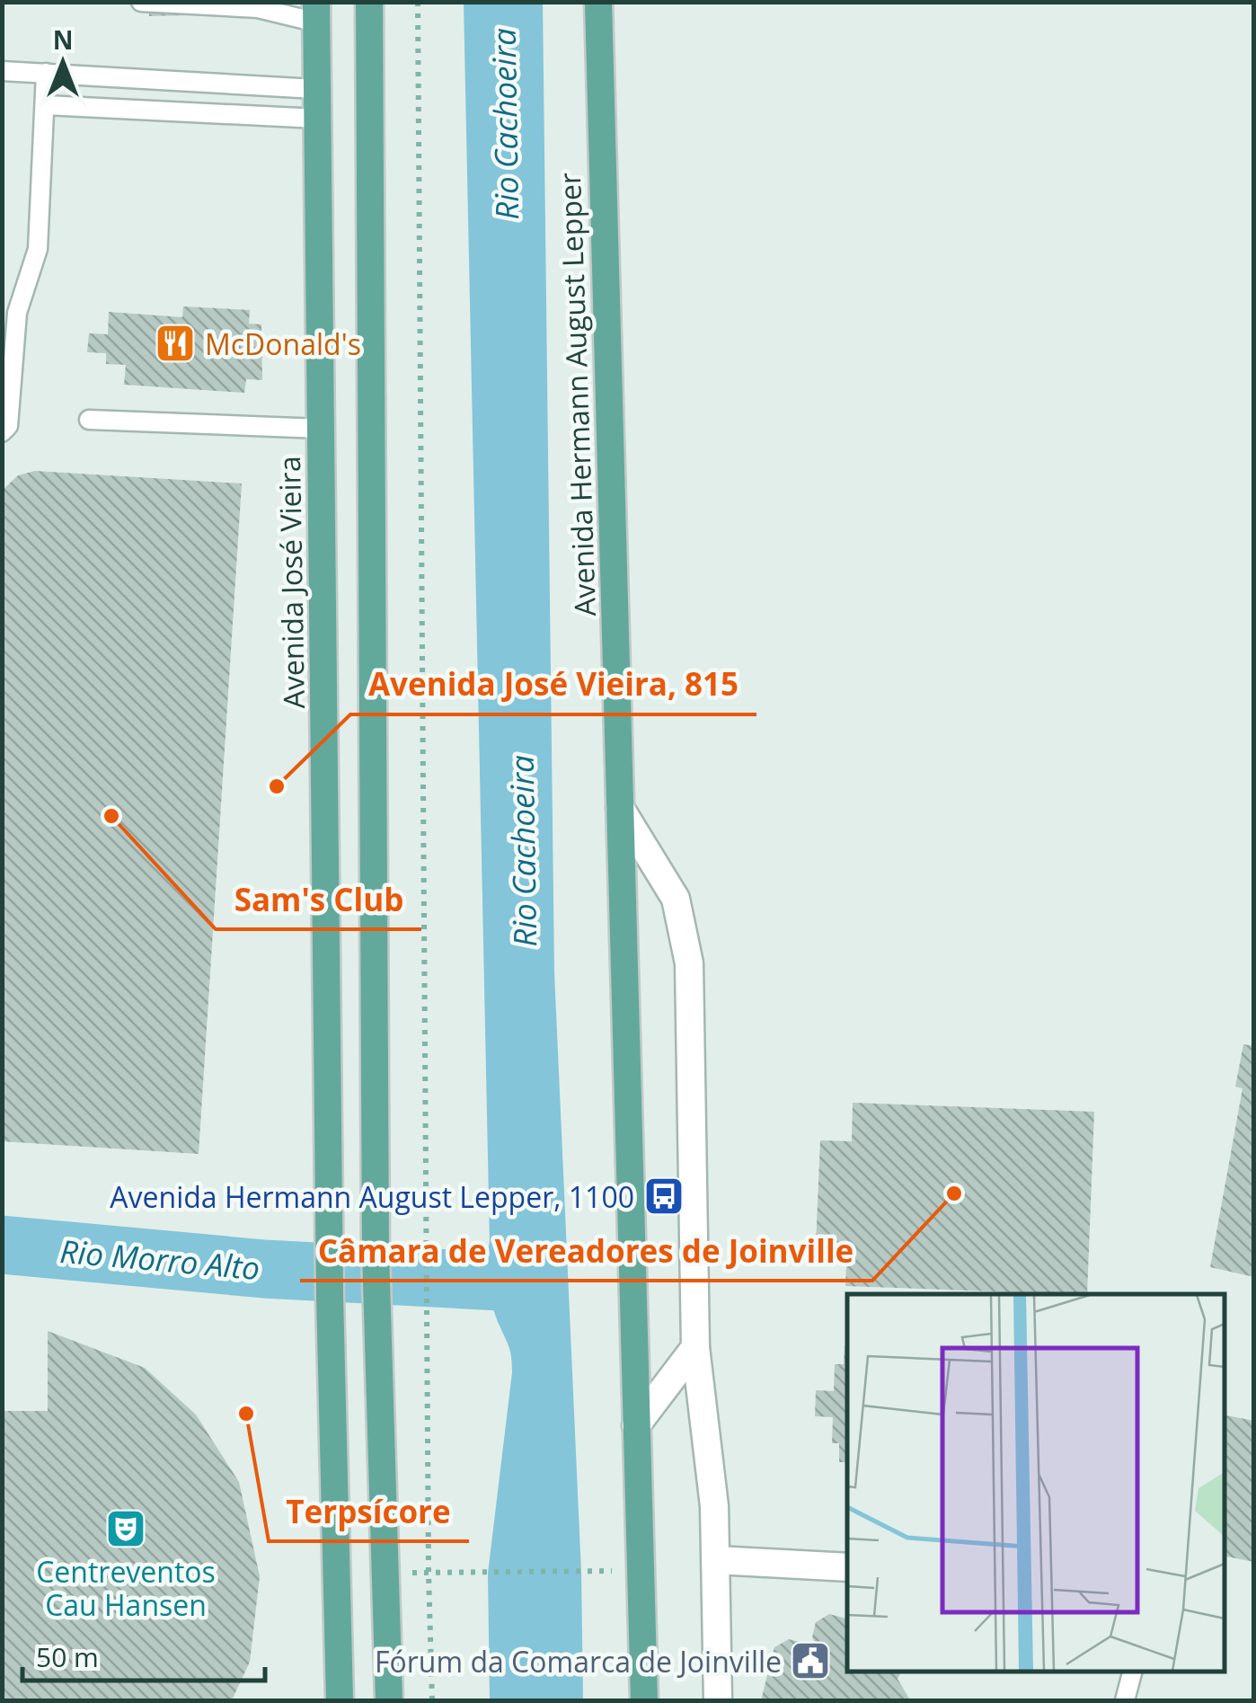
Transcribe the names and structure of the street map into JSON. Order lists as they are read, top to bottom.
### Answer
{
  "streets": {
    "main road": ["Avenida Hermann August Lepper", "Avenida José Vieira"]
  },
  "water": ["Rio Cachoeira", "Rio Morro Alto"],
  "places": {
    "restaurant": ["McDonald's"],
    "other": [
      "Avenida José Vieira, 815",
      "Sam's Club",
      "Câmara de Vereadores de Joinville",
      "Terpsícore"
    ],
    "bus stop": ["Avenida Hermann August Lepper, 1100"],
    "theatre": ["Centreventos Cau Hansen"],
    "public building": ["Fórum da Comarca de Joinville"]
  },
  "scale_bar": "50 m",
  "north": "top"
}
